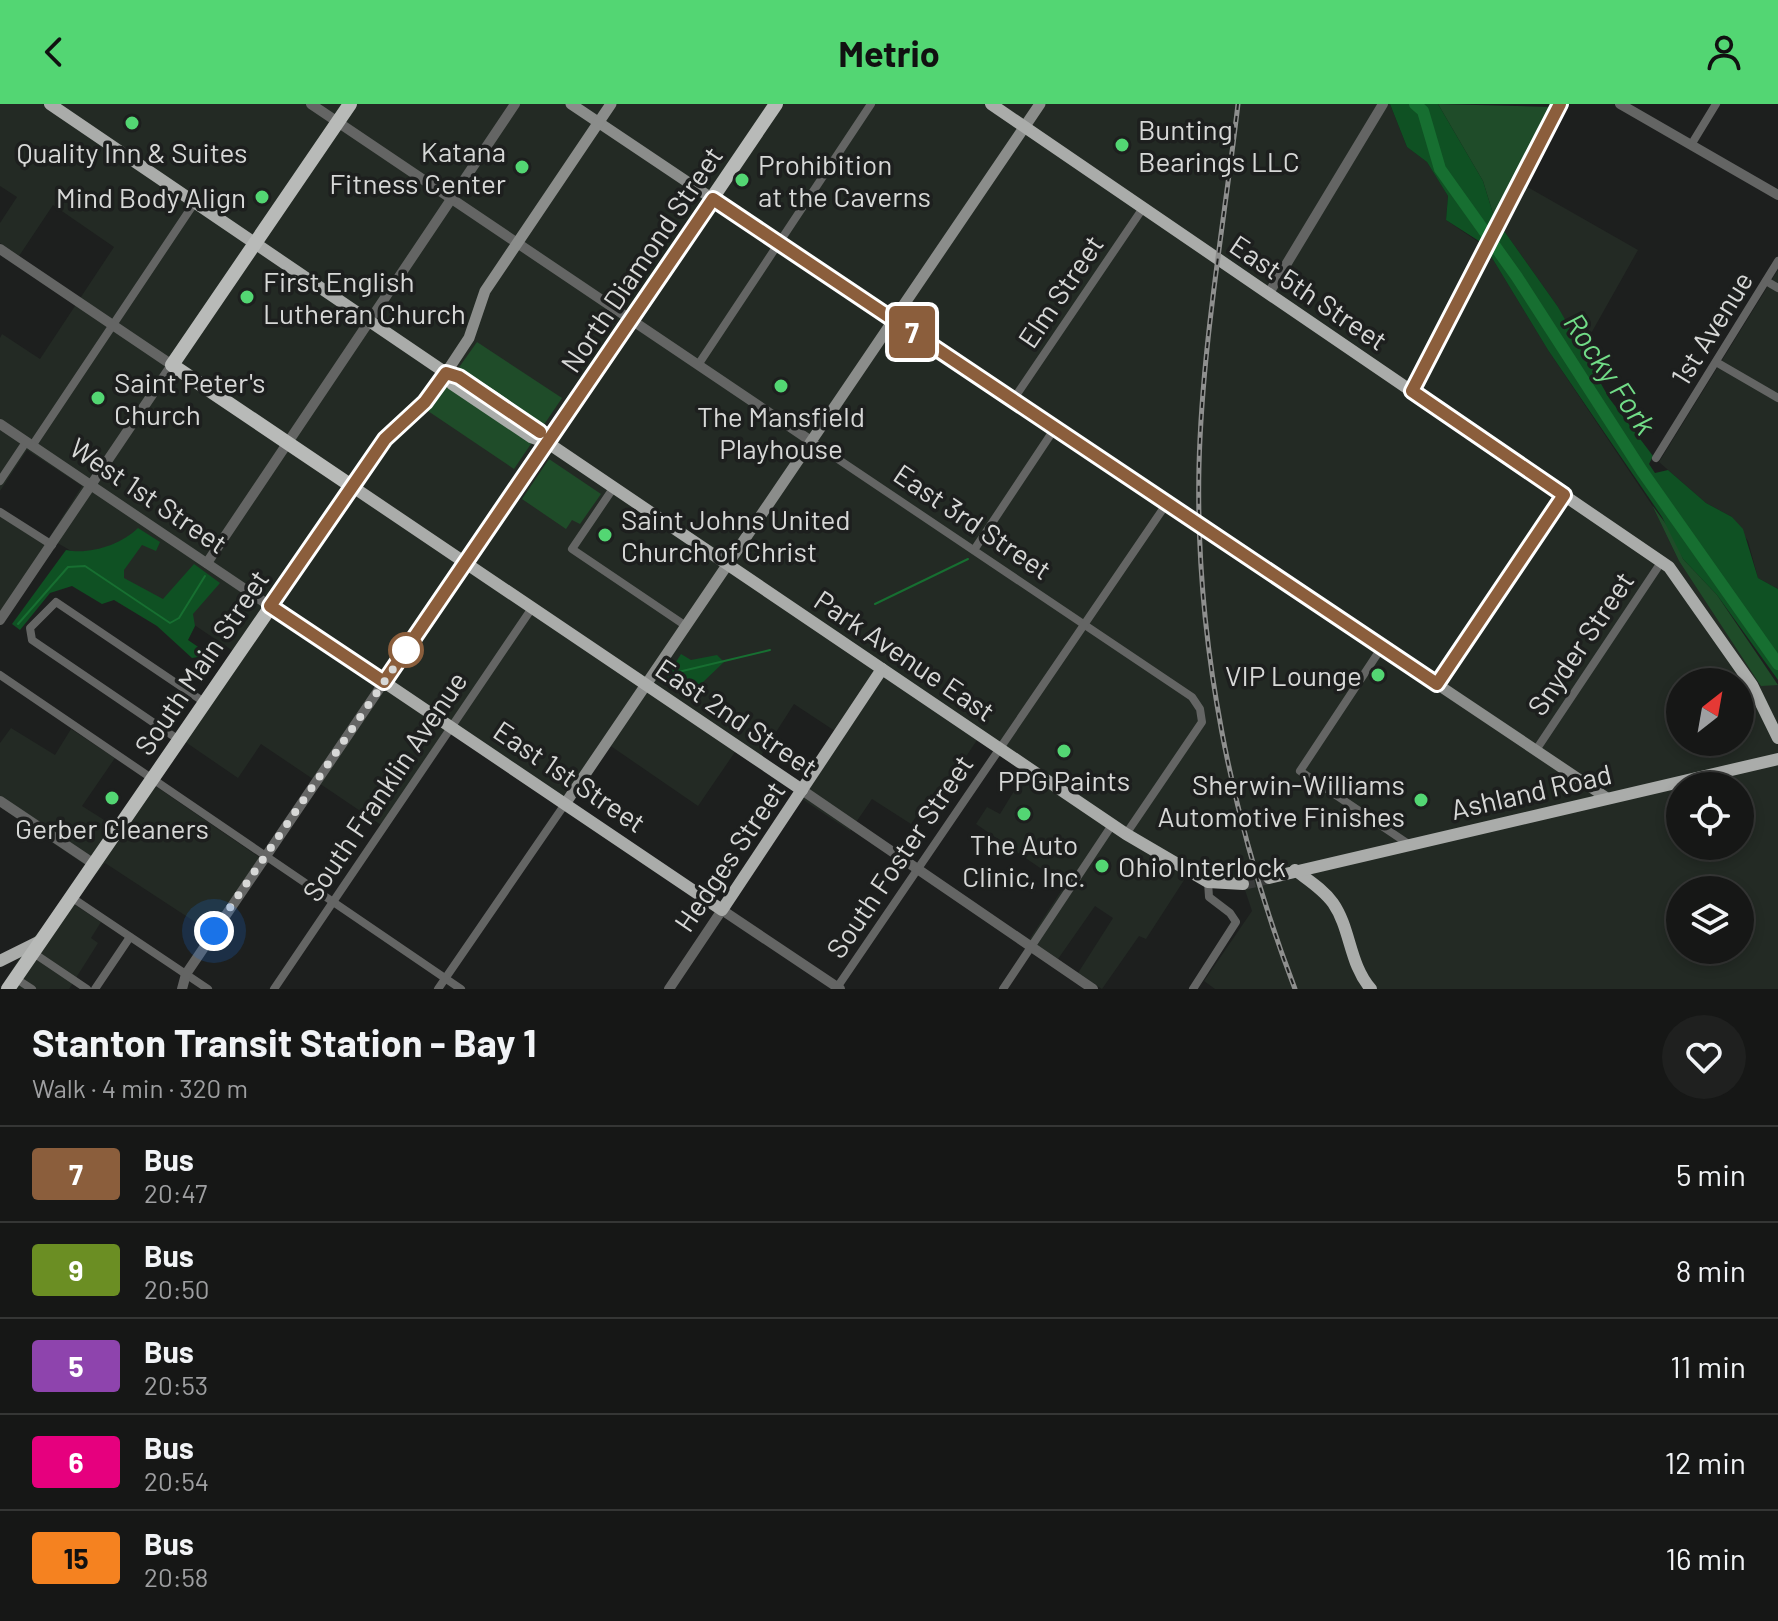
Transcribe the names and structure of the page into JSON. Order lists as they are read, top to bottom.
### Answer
{
  "streets": {
    "highway": ["North Diamond Street", "South Main Street", "East 1st Street"],
    "main road": [
      "East 5th Street",
      "Park Avenue East",
      "East 2nd Street",
      "Ashland Road",
      "Hedges Street"
    ],
    "street": [
      "Elm Street",
      "1st Avenue",
      "West 1st Street",
      "East 3rd Street",
      "Snyder Street",
      "South Franklin Avenue",
      "South Foster Street"
    ]
  },
  "crossings": [
    ["North Diamond Street", "East 3rd Street"],
    ["North Diamond Street", "Park Avenue East"],
    ["North Diamond Street", "East 2nd Street"],
    ["North Diamond Street", "East 1st Street"],
    ["Elm Street", "East 5th Street"],
    ["East 5th Street", "Snyder Street"],
    ["West 1st Street", "South Main Street"],
    ["West 1st Street", "East 1st Street"],
    ["East 3rd Street", "Park Avenue East"],
    ["East 3rd Street", "South Main Street"],
    ["East 3rd Street", "South Foster Street"],
    ["Park Avenue East", "South Main Street"],
    ["Park Avenue East", "Hedges Street"],
    ["Park Avenue East", "South Foster Street"],
    ["South Main Street", "East 2nd Street"],
    ["South Main Street", "East 1st Street"],
    ["East 2nd Street", "South Franklin Avenue"],
    ["East 2nd Street", "Hedges Street"],
    ["East 2nd Street", "South Foster Street"],
    ["East 1st Street", "South Franklin Avenue"],
    ["East 1st Street", "Hedges Street"],
    ["East 1st Street", "South Foster Street"]
  ],
  "water": ["Rocky Fork"],
  "places": [
    "Quality Inn & Suites",
    "Bunting Bearings LLC",
    "Katana Fitness Center",
    "Prohibition at the Caverns",
    "Mind Body Align",
    "First English Lutheran Church",
    "The Mansfield Playhouse",
    "Saint Peter's Church",
    "Saint Johns United Church of Christ",
    "VIP Lounge",
    "PPG Paints",
    "Gerber Cleaners",
    "Sherwin-Williams Automotive Finishes",
    "The Auto Clinic, Inc.",
    "Ohio Interlock"
  ],
  "lines": ["bus line 7"],
  "north": "top right",
  "page": {
    "header": "Metrio",
    "on_map": "7",
    "heading": ["Stanton Transit Station - Bay 1", "Walk · 4 min · 320 m"],
    "list": [
      {
        "mark": "7",
        "name": "Bus",
        "note": "20:47",
        "value": "5 min"
      },
      {
        "mark": "9",
        "name": "Bus",
        "note": "20:50",
        "value": "8 min"
      },
      {
        "mark": "5",
        "name": "Bus",
        "note": "20:53",
        "value": "11 min"
      },
      {
        "mark": "6",
        "name": "Bus",
        "note": "20:54",
        "value": "12 min"
      },
      {
        "mark": "15",
        "name": "Bus",
        "note": "20:58",
        "value": "16 min"
      }
    ]
  }
}
